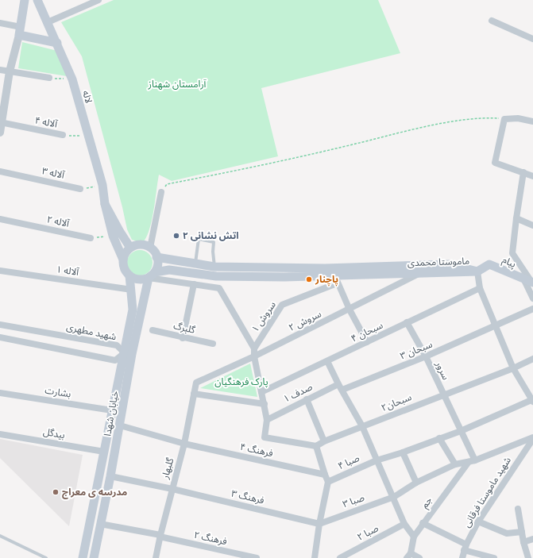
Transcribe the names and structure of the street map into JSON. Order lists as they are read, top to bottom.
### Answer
{
  "streets": {
    "main road": [
      "لاله",
      "ماموستا محمدی",
      "پیام",
      "خیابان شهدا"
    ],
    "street": [
      "آلاله ۴",
      "آلاله ۳",
      "آلاله ۲",
      "آلاله ۱",
      "سروش ۱",
      "سروش ۲",
      "گلبرگ",
      "شهید مطهری",
      "سبحان ۴",
      "سبحان ۳",
      "سرور",
      "بشارت",
      "صدف ۱",
      "سبحان۲",
      "بیدگل",
      "فرهنگ ۴",
      "صبا ۴",
      "گلبهار",
      "شهید ماموستا فرقانی",
      "فرهنگ ۳",
      "صبا ۳",
      "جم",
      "صبا ۲",
      "فرهنگ ۲"
    ]
  },
  "crossings": [
    ["لاله", "آلاله ۴"],
    ["ماموستا محمدی", "پیام"],
    ["ماموستا محمدی", "سروش ۱"],
    ["ماموستا محمدی", "سروش ۲"],
    ["ماموستا محمدی", "خیابان شهدا"],
    ["آلاله ۱", "خیابان شهدا"],
    ["سروش ۲", "گلبهار"],
    ["شهید مطهری", "خیابان شهدا"],
    ["سبحان ۴", "سرور"],
    ["سبحان ۳", "سرور"],
    ["سبحان ۳", "صدف ۱"],
    ["سرور", "سبحان۲"],
    ["سرور", "صبا ۴"],
    ["سرور", "صبا ۳"],
    ["سرور", "جم"],
    ["بشارت", "خیابان شهدا"],
    ["خیابان شهدا", "بیدگل"],
    ["خیابان شهدا", "فرهنگ ۴"],
    ["خیابان شهدا", "فرهنگ ۳"],
    ["خیابان شهدا", "فرهنگ ۲"],
    ["فرهنگ ۴", "گلبهار"],
    ["گلبهار", "فرهنگ ۳"],
    ["گلبهار", "فرهنگ ۲"],
    ["شهید ماموستا فرقانی", "صبا ۳"],
    ["فرهنگ ۳", "صبا ۳"],
    ["صبا ۳", "جم"]
  ],
  "parks": ["آرامستان شهناز", "پارک فرهنگیان"],
  "places": ["اتش نشانی ۲", "پاچنار", "مدرسه ی معراج"]
}
